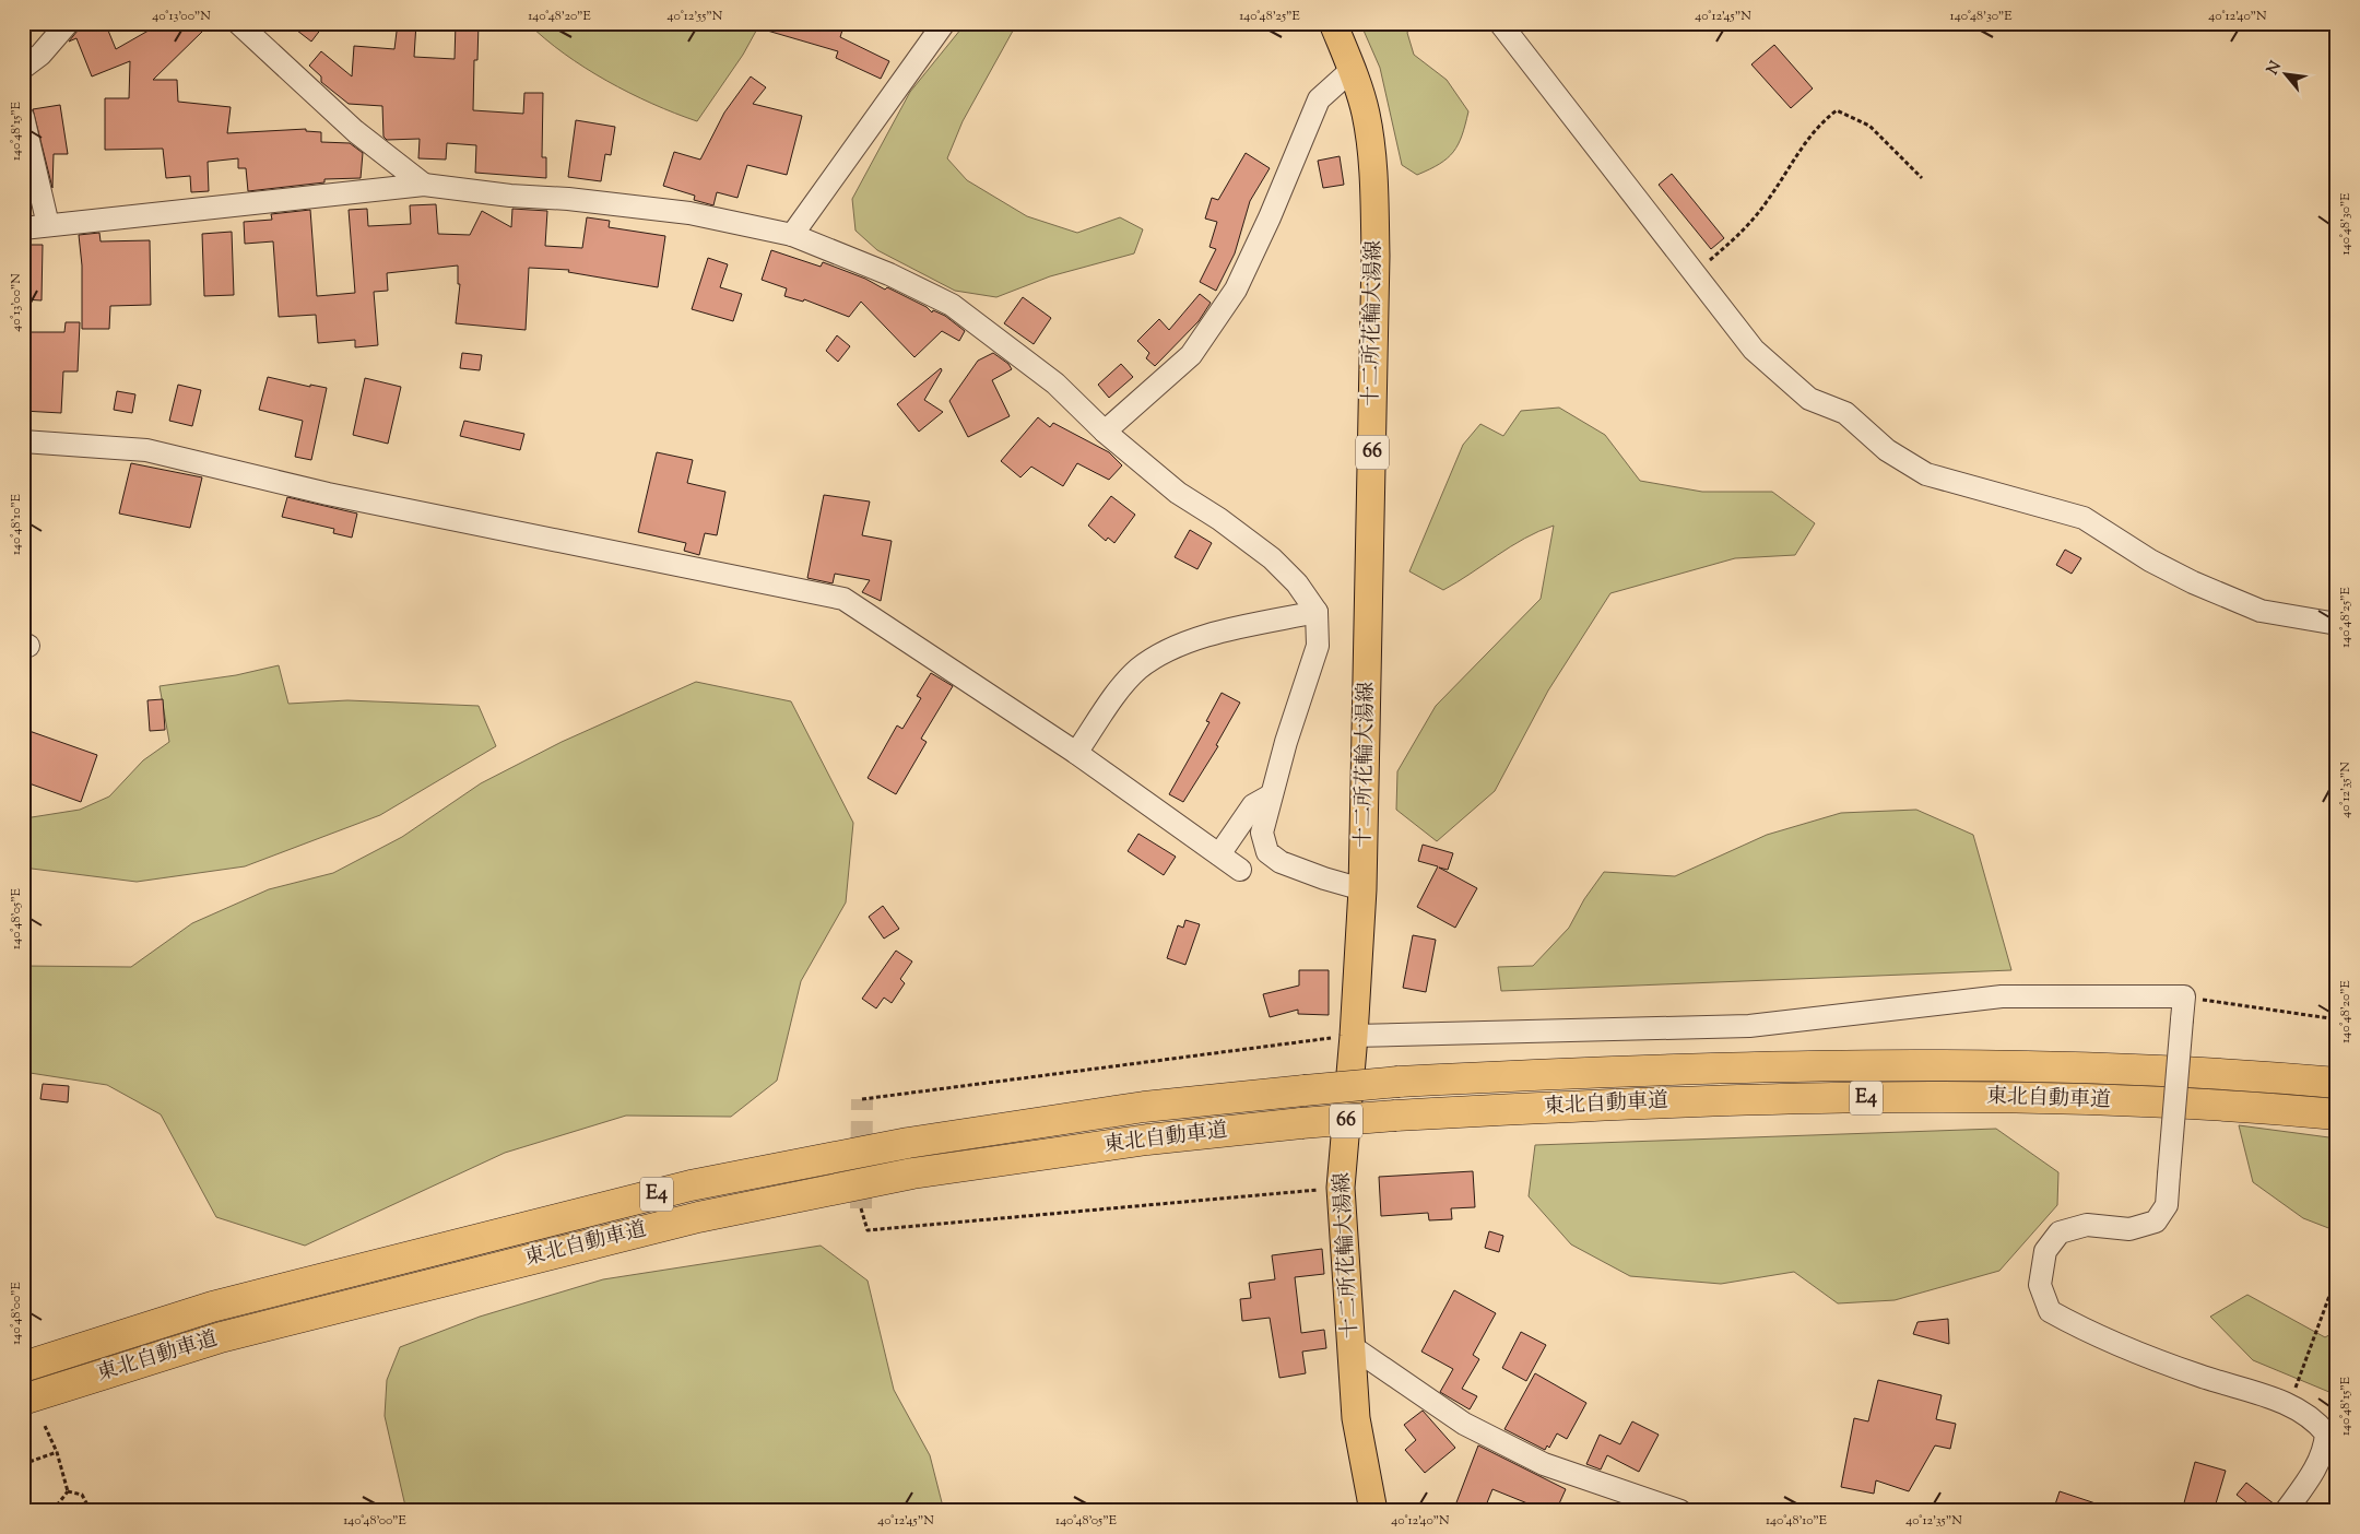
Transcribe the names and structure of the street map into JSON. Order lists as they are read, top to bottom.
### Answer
{
  "streets": {
    "highway": ["E4", "東北自動車道"],
    "main road": ["十二所花輪大湯線", "66"]
  },
  "north": "top left",
  "coordinates": [
    "40°13'00\"N",
    "140°48'20\"E",
    "40°12'55\"N",
    "140°48'25\"E",
    "40°12'45\"N",
    "140°48'30\"E",
    "40°12'40\"N",
    "140°48'15\"E",
    "140°48'10\"E",
    "40°12'35\"N",
    "140°48'05\"E",
    "140°48'00\"E"
  ]
}
